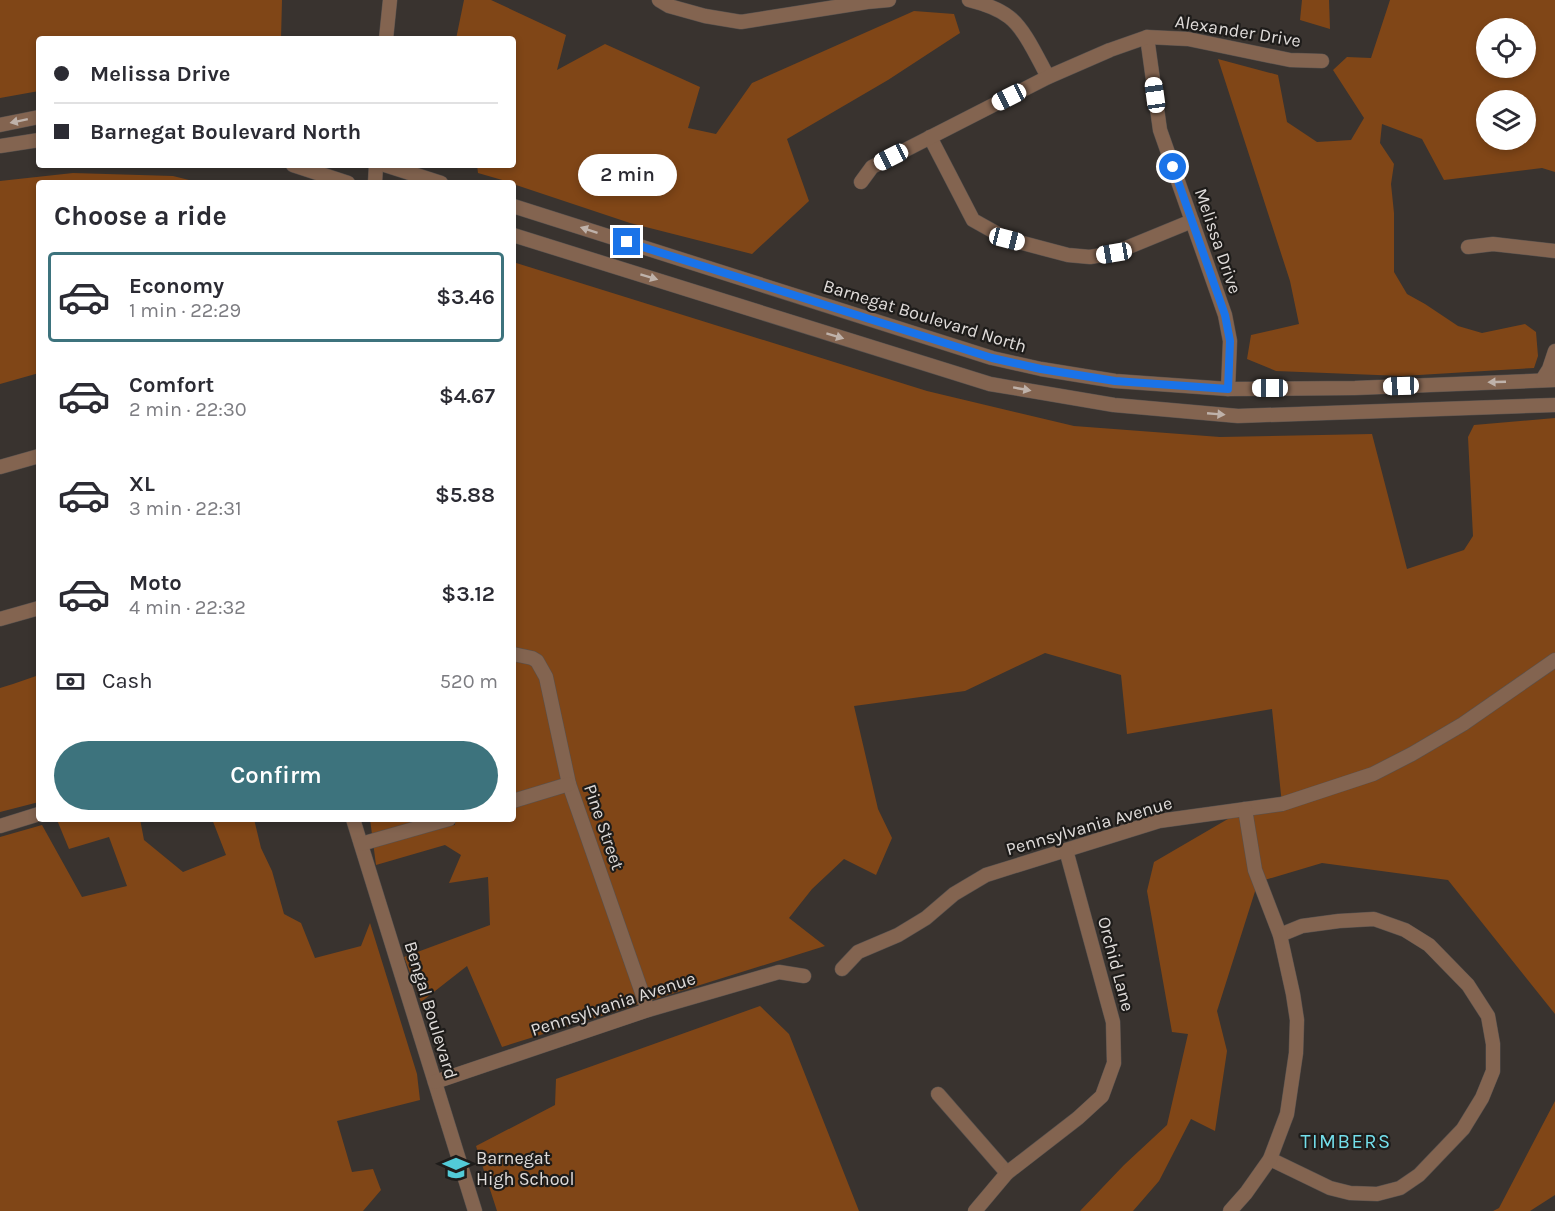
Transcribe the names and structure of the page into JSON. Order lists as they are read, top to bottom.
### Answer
{
  "streets": {
    "street": [
      "Alexander Drive",
      "Melissa Drive",
      "Barnegat Boulevard North",
      "Pennsylvania Avenue",
      "Pine Street",
      "Orchid Lane",
      "Bengal Boulevard"
    ]
  },
  "crossings": [
    ["Alexander Drive", "Melissa Drive"],
    ["Melissa Drive", "Barnegat Boulevard North"],
    ["Pennsylvania Avenue", "Pine Street"],
    ["Pennsylvania Avenue", "Orchid Lane"],
    ["Pennsylvania Avenue", "Bengal Boulevard"]
  ],
  "districts": ["TIMBERS"],
  "places": {
    "school or university": ["Barnegat High School"]
  },
  "page": {
    "banner": ["Melissa Drive", "Barnegat Boulevard North"],
    "bubble": "2 min",
    "heading": "Choose a ride",
    "list": [
      {
        "name": "Economy",
        "note": "1 min · 22:29",
        "value": "$3.46"
      },
      {
        "name": "Comfort",
        "note": "2 min · 22:30",
        "value": "$4.67"
      },
      {
        "name": "XL",
        "note": "3 min · 22:31",
        "value": "$5.88"
      },
      {
        "name": "Moto",
        "note": "4 min · 22:32",
        "value": "$3.12"
      }
    ],
    "pay": ["Cash", "520 m"],
    "buttons": "Confirm"
  }
}
